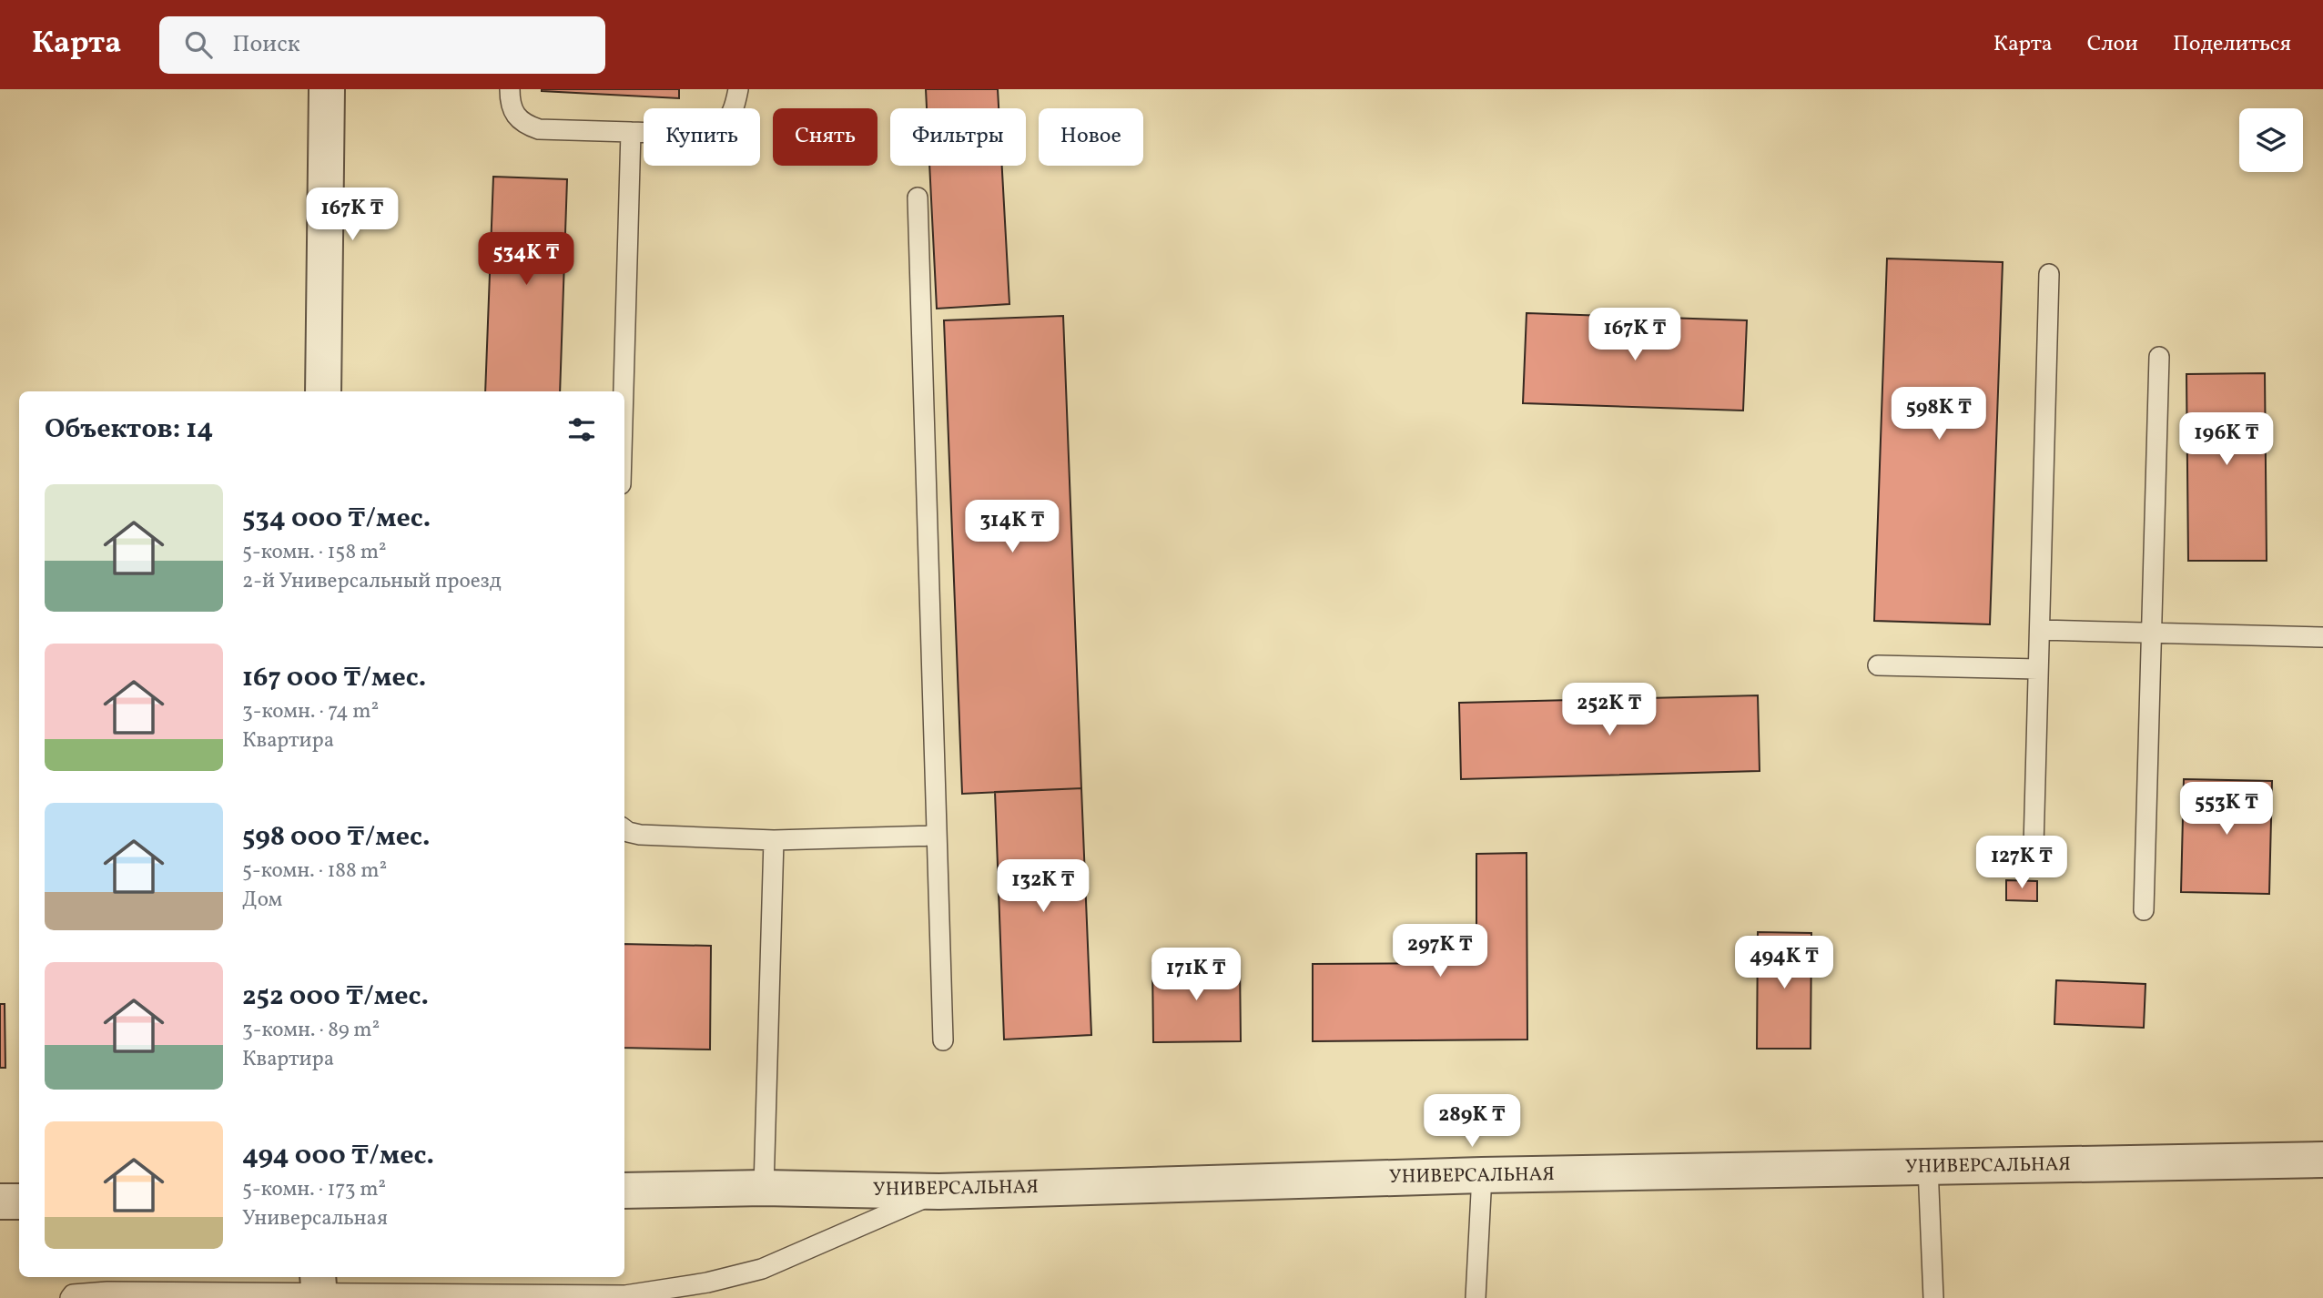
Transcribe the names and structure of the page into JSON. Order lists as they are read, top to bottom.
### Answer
{
  "streets": {
    "street": ["УНИВЕРСАЛЬНАЯ"]
  },
  "page": {
    "header": "Карта",
    "search": "Поиск",
    "nav": ["Карта", "Слои", "Поделиться"],
    "chip": [
      "Купить",
      "Снять",
      "Фильтры",
      "Новое"
    ],
    "price": [
      "167K ₸",
      "534K ₸",
      "167K ₸",
      "598K ₸",
      "196K ₸",
      "314K ₸",
      "252K ₸",
      "553K ₸",
      "127K ₸",
      "132K ₸",
      "297K ₸",
      "494K ₸",
      "171K ₸",
      "289K ₸"
    ],
    "heading": "Объектов: 14",
    "list": [
      {
        "name": "534 000 ₸/мес.",
        "note": "5-комн. · 158 m² · 2-й Универсальный проезд"
      },
      {
        "name": "167 000 ₸/мес.",
        "note": "3-комн. · 74 m² · Квартира"
      },
      {
        "name": "598 000 ₸/мес.",
        "note": "5-комн. · 188 m² · Дом"
      },
      {
        "name": "252 000 ₸/мес.",
        "note": "3-комн. · 89 m² · Квартира"
      },
      {
        "name": "494 000 ₸/мес.",
        "note": "5-комн. · 173 m² · Универсальная"
      }
    ]
  }
}
